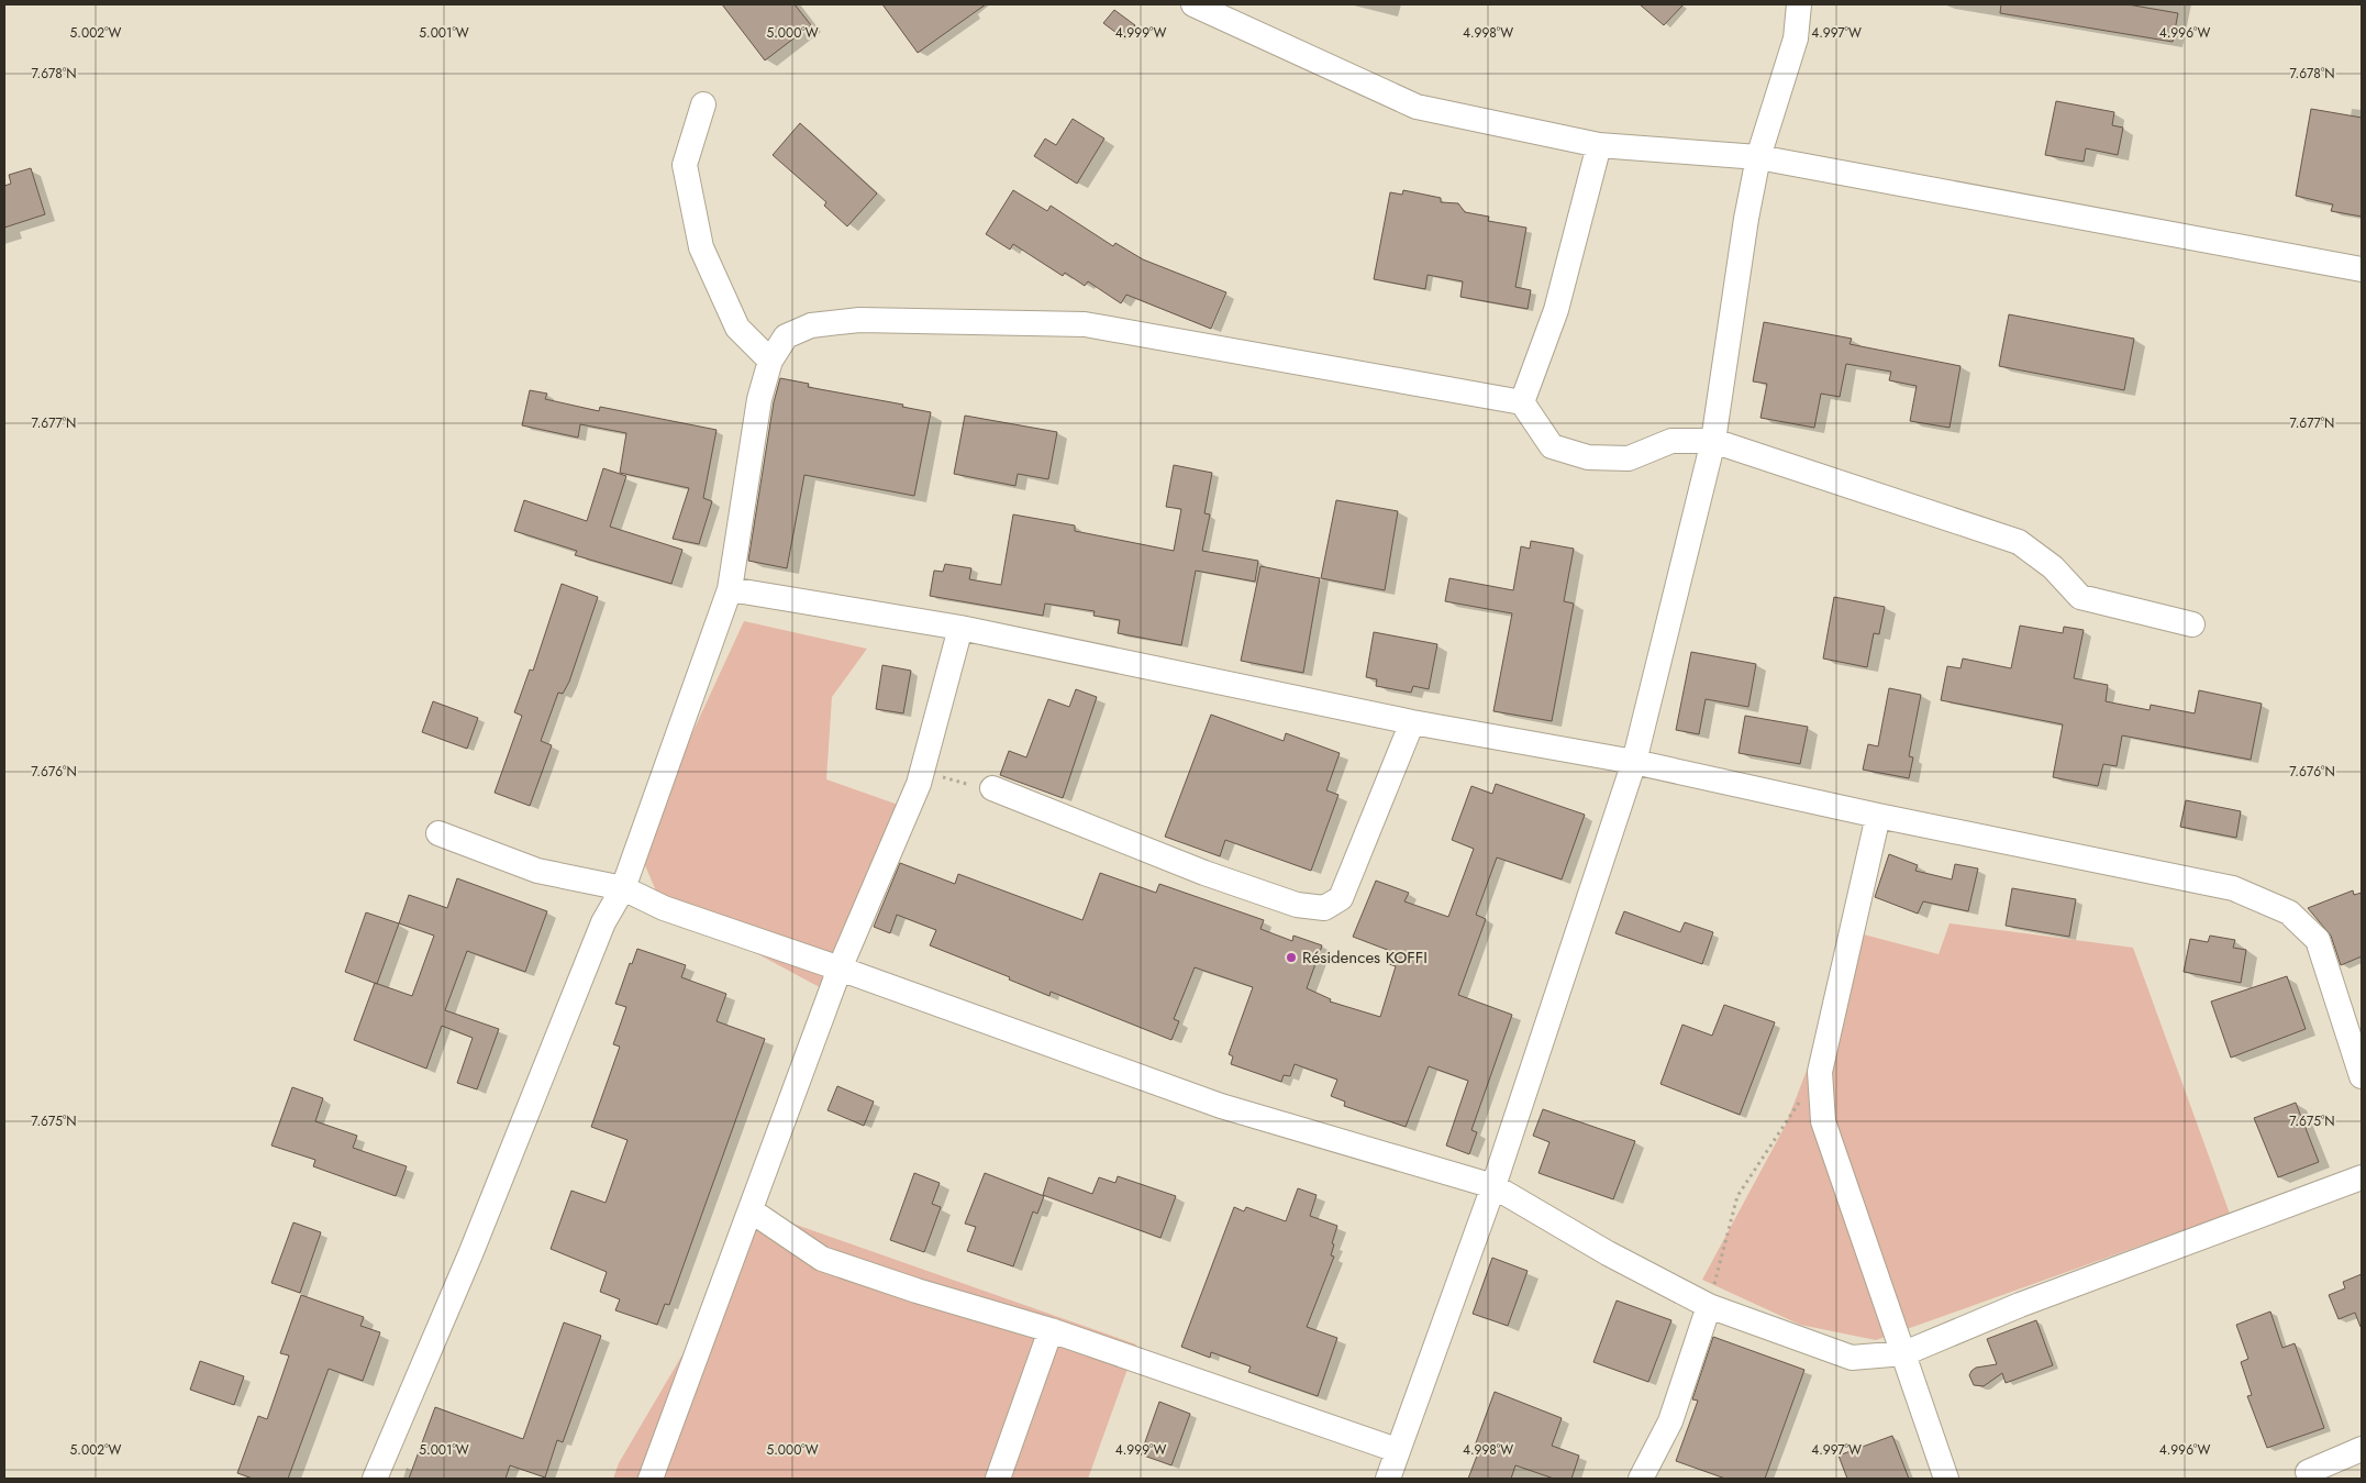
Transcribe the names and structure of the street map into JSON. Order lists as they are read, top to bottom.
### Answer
{
  "places": ["Résidences KOFFI"],
  "coordinates": [
    "5.002°W",
    "5.001°W",
    "5.000°W",
    "4.999°W",
    "4.998°W",
    "4.997°W",
    "4.996°W",
    "7.678°N",
    "7.677°N",
    "7.676°N",
    "7.675°N"
  ]
}
